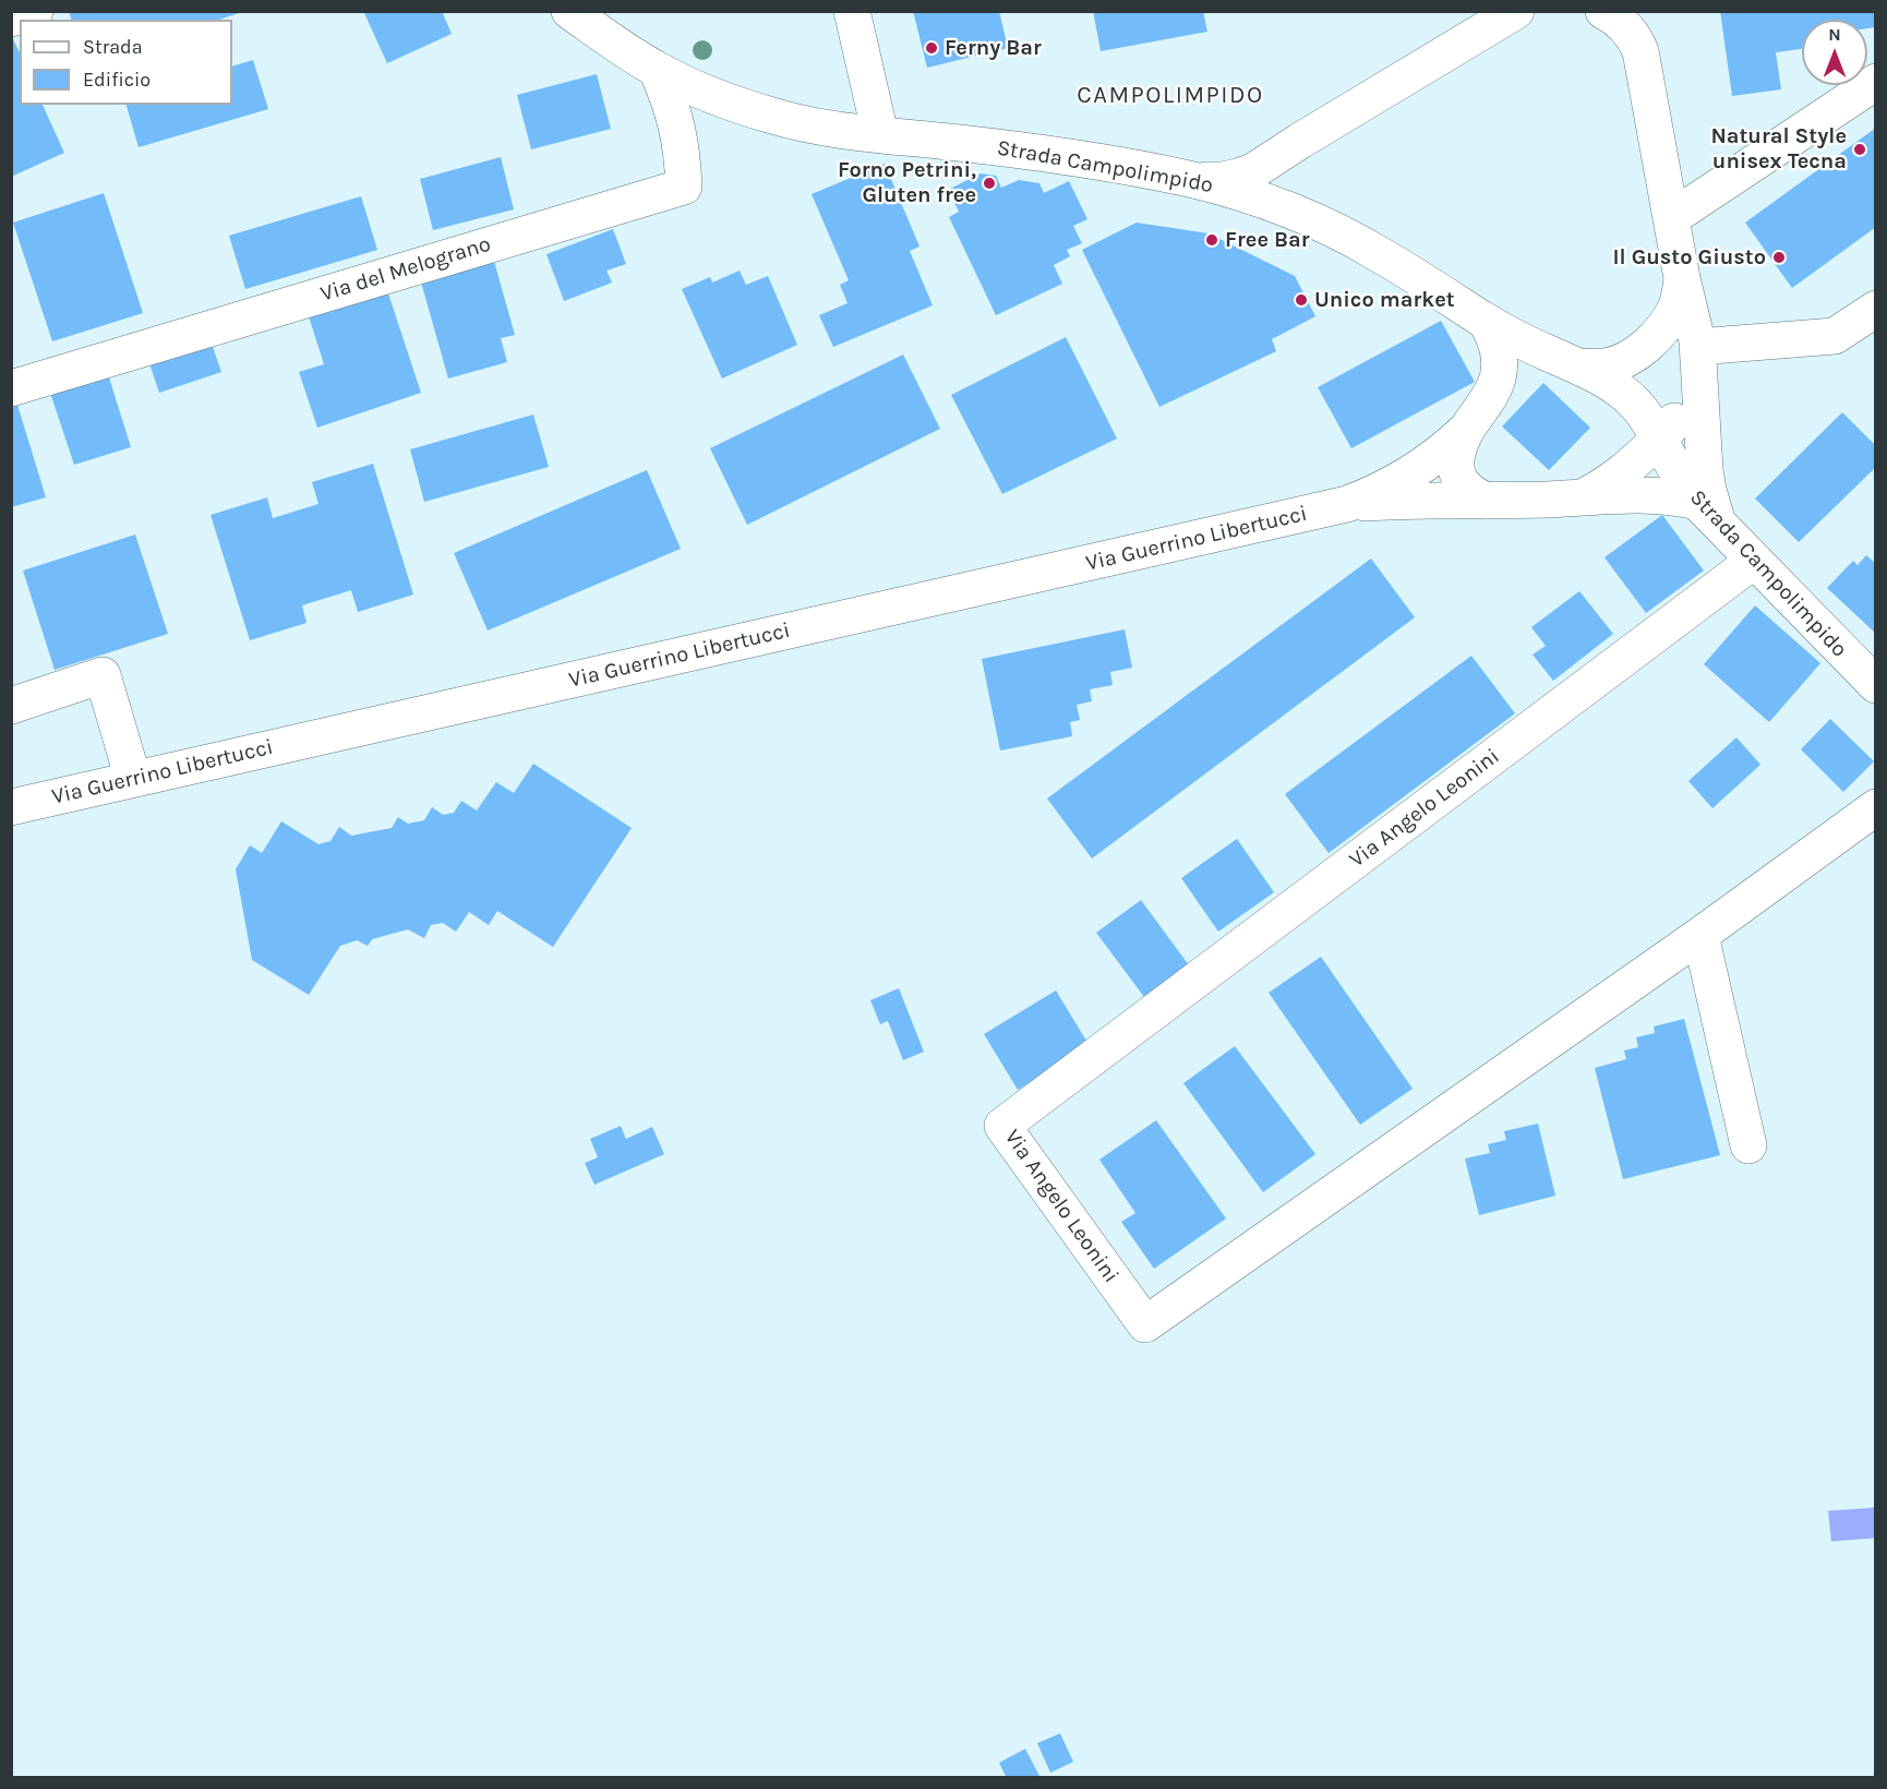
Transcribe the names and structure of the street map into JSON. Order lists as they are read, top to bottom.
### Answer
{
  "streets": {
    "street": [
      "Strada Campolimpido",
      "Via del Melograno",
      "Via Guerrino Libertucci",
      "Via Angelo Leonini"
    ]
  },
  "crossings": [
    ["Strada Campolimpido", "Via del Melograno"],
    ["Strada Campolimpido", "Via Guerrino Libertucci"],
    ["Strada Campolimpido", "Via Angelo Leonini"]
  ],
  "districts": ["CAMPOLIMPIDO"],
  "places": [
    "Ferny Bar",
    "Natural Style unisex Tecna",
    "Forno Petrini, Gluten free",
    "Free Bar",
    "Il Gusto Giusto",
    "Unico market"
  ],
  "legend": ["Strada", "Edificio"],
  "north": "top"
}
